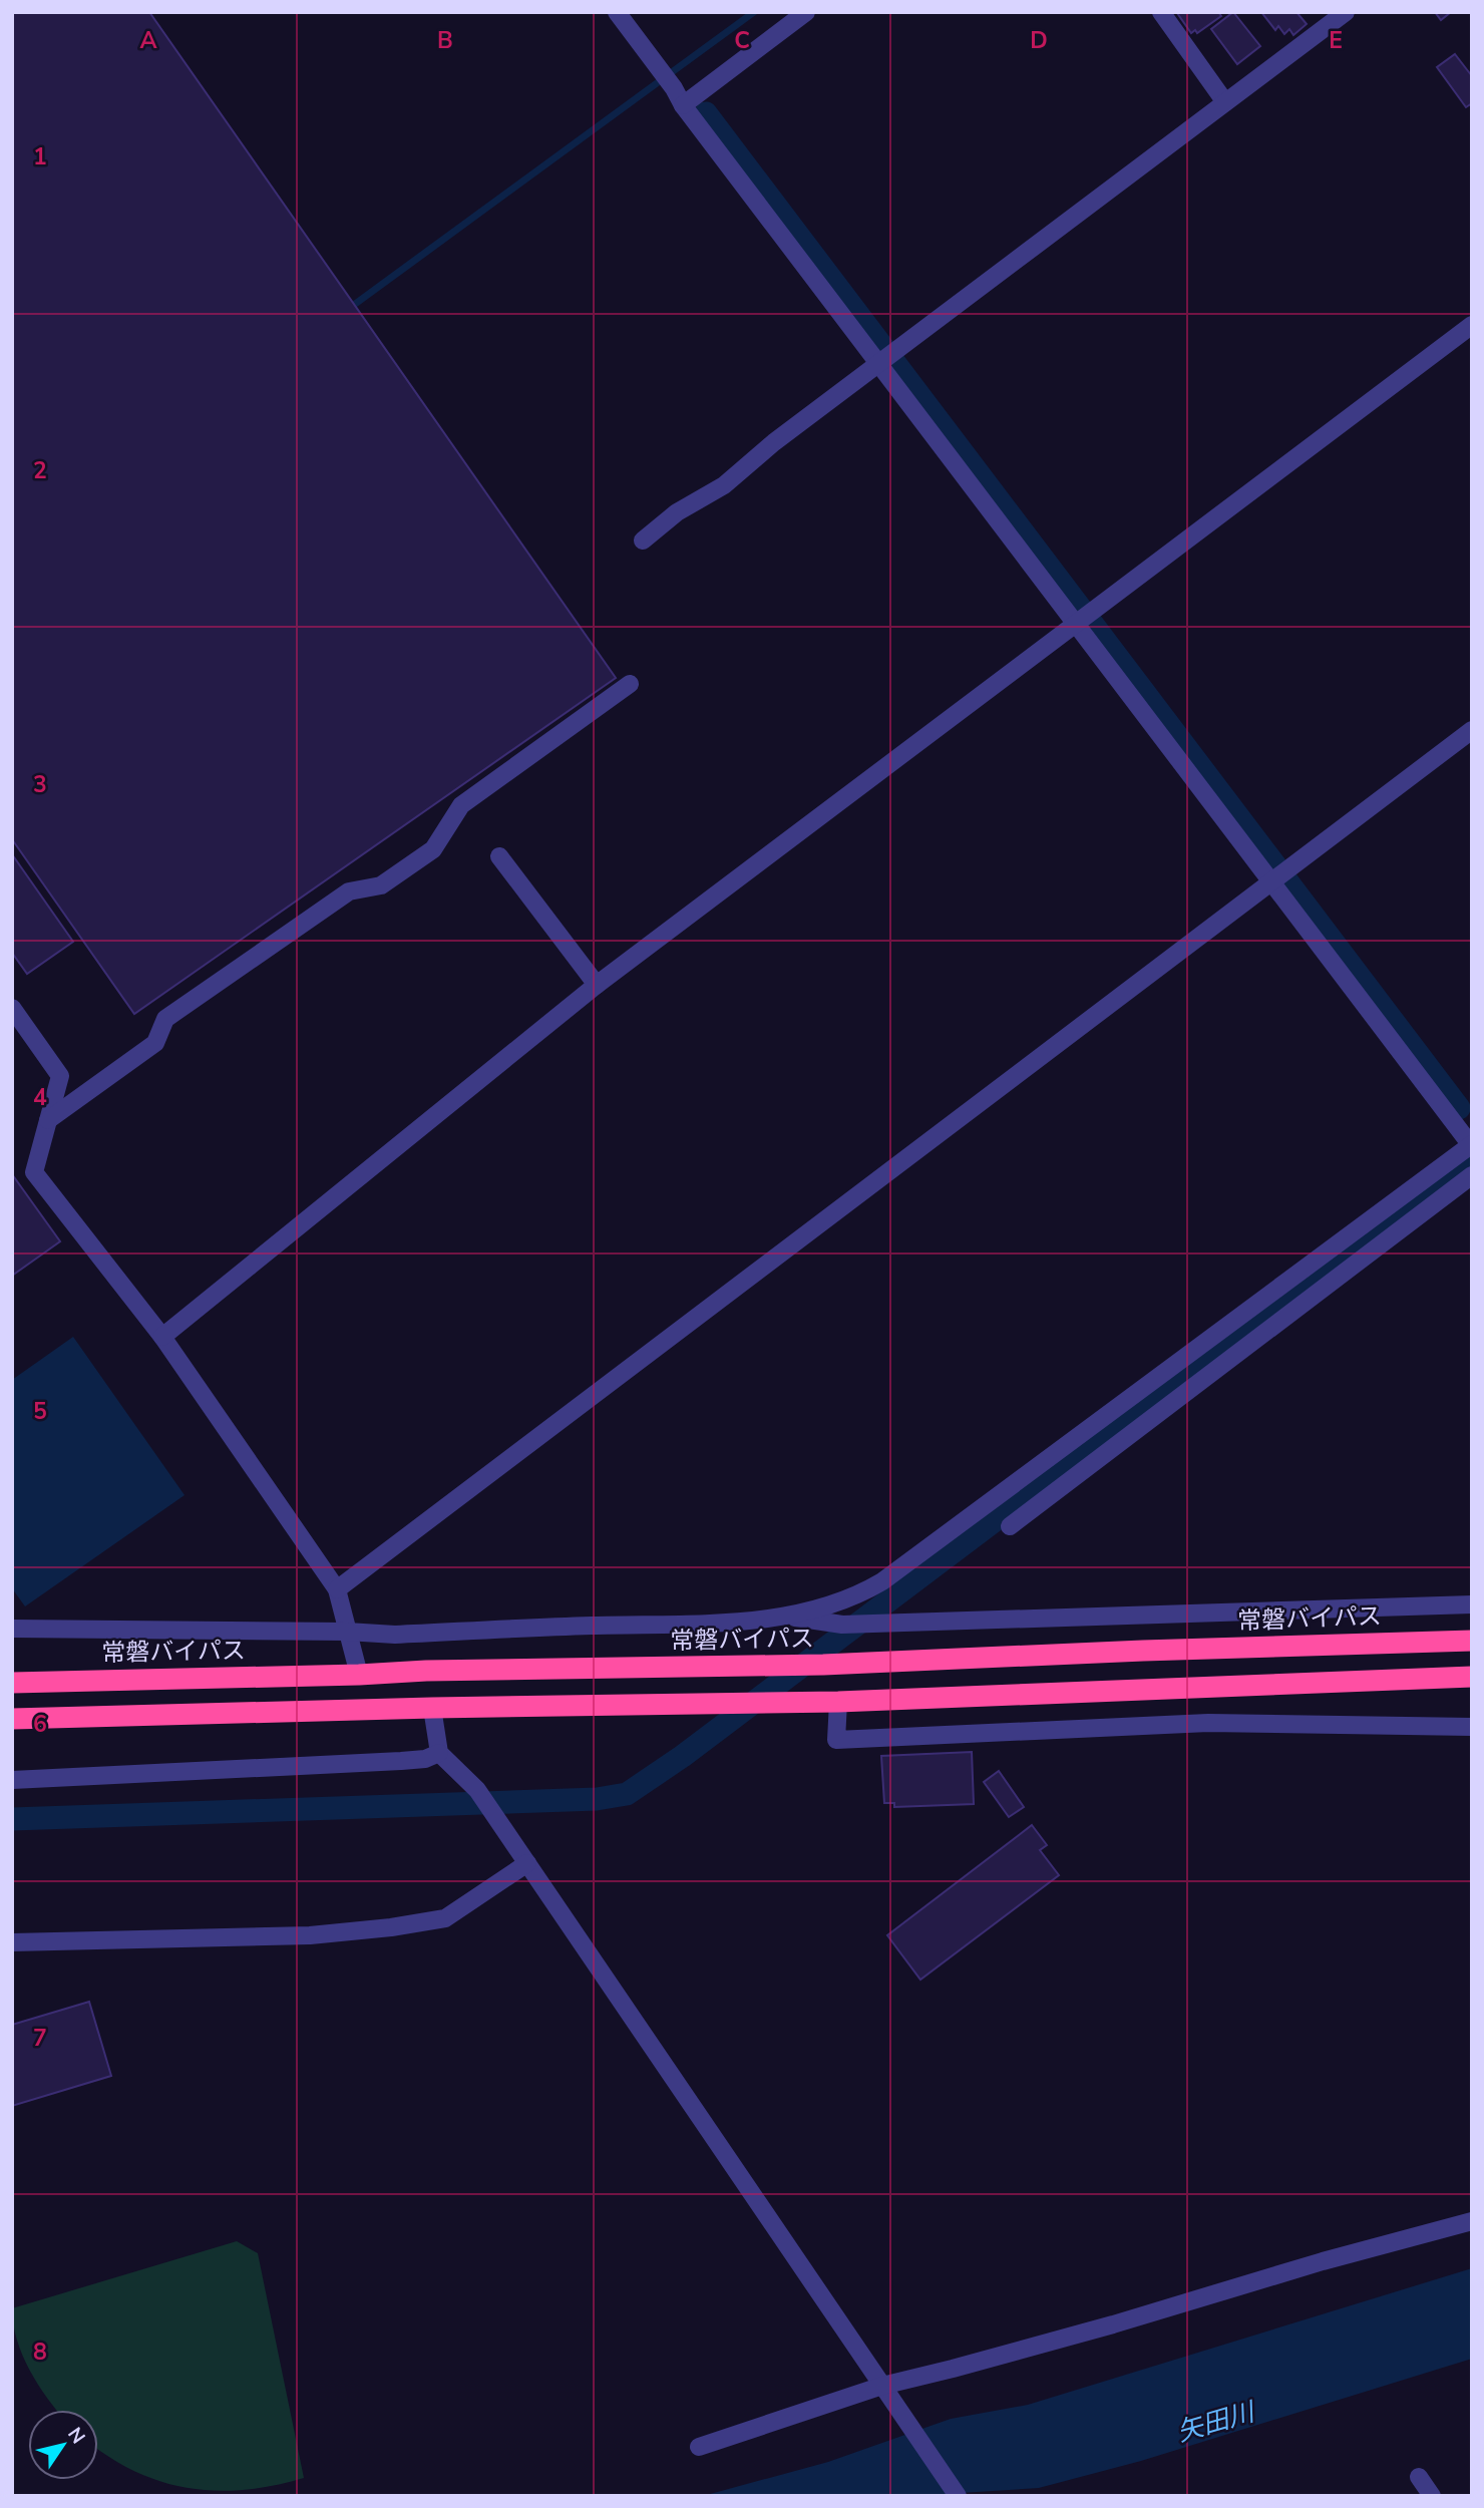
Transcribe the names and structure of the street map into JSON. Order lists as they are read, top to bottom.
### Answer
{
  "streets": {
    "highway": ["常磐バイパス"]
  },
  "water": ["矢田川"],
  "north": "top right",
  "grid": {
    "columns": [
      "A",
      "B",
      "C",
      "D",
      "E"
    ],
    "rows": [
      "1",
      "2",
      "3",
      "4",
      "5",
      "6",
      "7",
      "8"
    ]
  }
}
